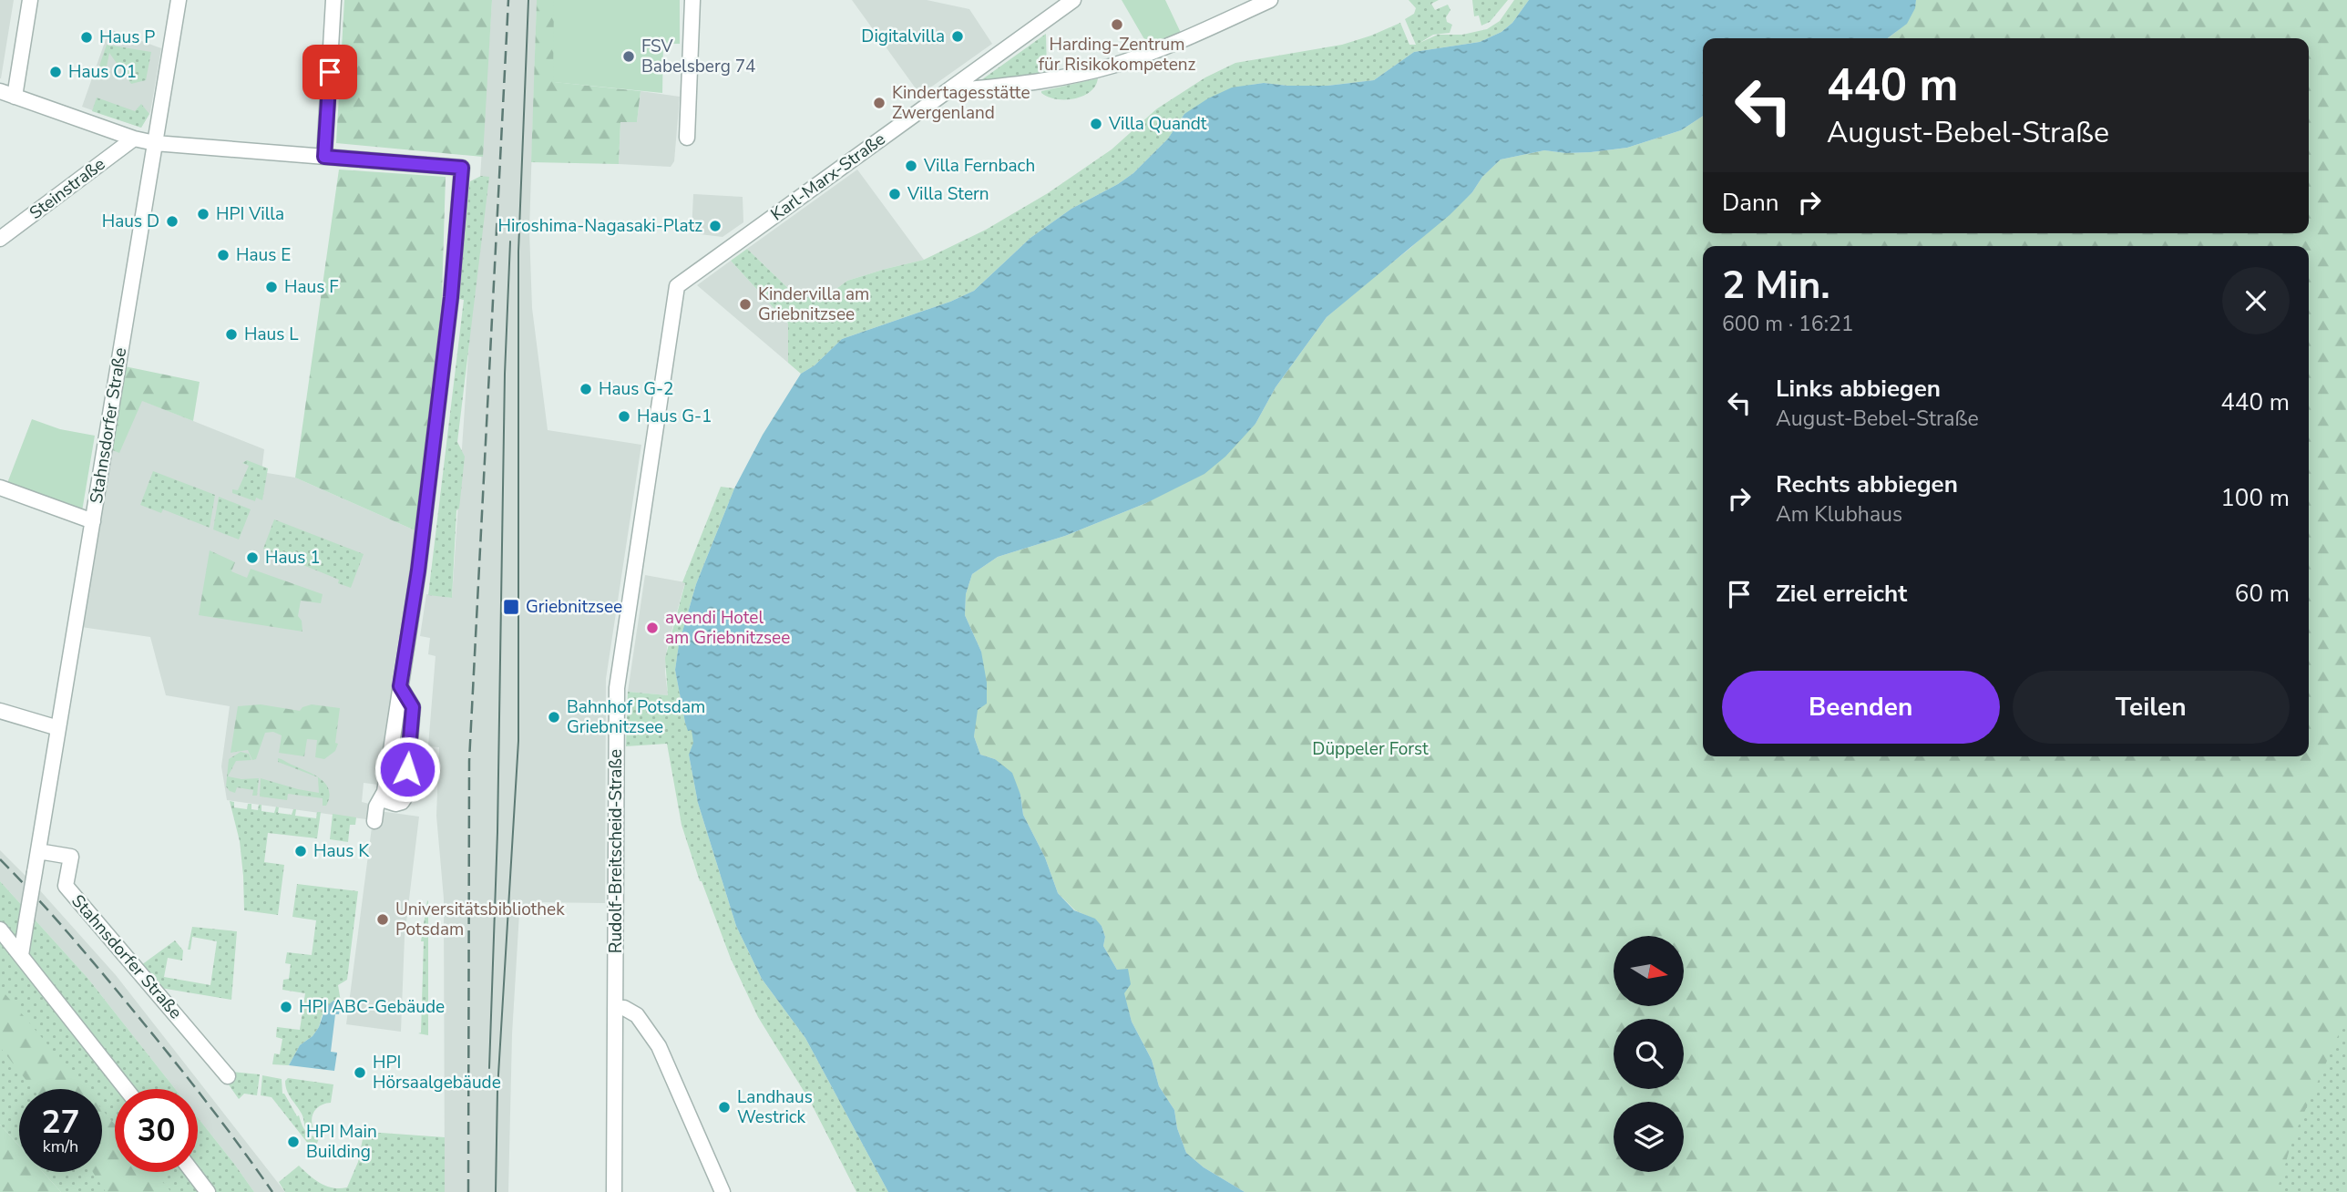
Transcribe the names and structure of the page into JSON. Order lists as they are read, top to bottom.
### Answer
{
  "streets": {
    "street": [
      "Karl-Marx-Straße",
      "Steinstraße",
      "Stahnsdorfer Straße",
      "Rudolf-Breitscheid-Straße"
    ]
  },
  "crossings": [
    ["Karl-Marx-Straße", "Rudolf-Breitscheid-Straße"]
  ],
  "parks": ["Düppeler Forst"],
  "places": {
    "other": [
      "Harding-Zentrum für Risikokompetenz",
      "Digitalvilla",
      "Haus P",
      "FSV Babelsberg 74",
      "Haus O1",
      "Kindertagesstätte Zwergenland",
      "Villa Quandt",
      "Villa Fernbach",
      "Villa Stern",
      "HPI Villa",
      "Haus D",
      "Hiroshima-Nagasaki-Platz",
      "Haus E",
      "Haus F",
      "Kindervilla am Griebnitzsee",
      "Haus L",
      "Haus G-2",
      "Haus G-1",
      "Haus 1",
      "avendi Hotel am Griebnitzsee",
      "Bahnhof Potsdam Griebnitzsee",
      "Haus K",
      "Universitätsbibliothek Potsdam",
      "HPI ABC-Gebäude",
      "HPI Hörsaalgebäude",
      "Landhaus Westrick",
      "HPI Main Building"
    ],
    "transit": ["Griebnitzsee"]
  },
  "north": "right",
  "page": {
    "turn": ["440 m", "August-Bebel-Straße"],
    "then": "Dann",
    "heading": ["2 Min.", "600 m · 16:21"],
    "list": [
      {
        "name": "Links abbiegen",
        "note": "August-Bebel-Straße",
        "value": "440 m"
      },
      {
        "name": "Rechts abbiegen",
        "note": "Am Klubhaus",
        "value": "100 m"
      },
      {
        "name": "Ziel erreicht",
        "value": "60 m"
      }
    ],
    "buttons": ["Beenden", "Teilen"],
    "speed": "27 km/h",
    "limit": "30"
  }
}
